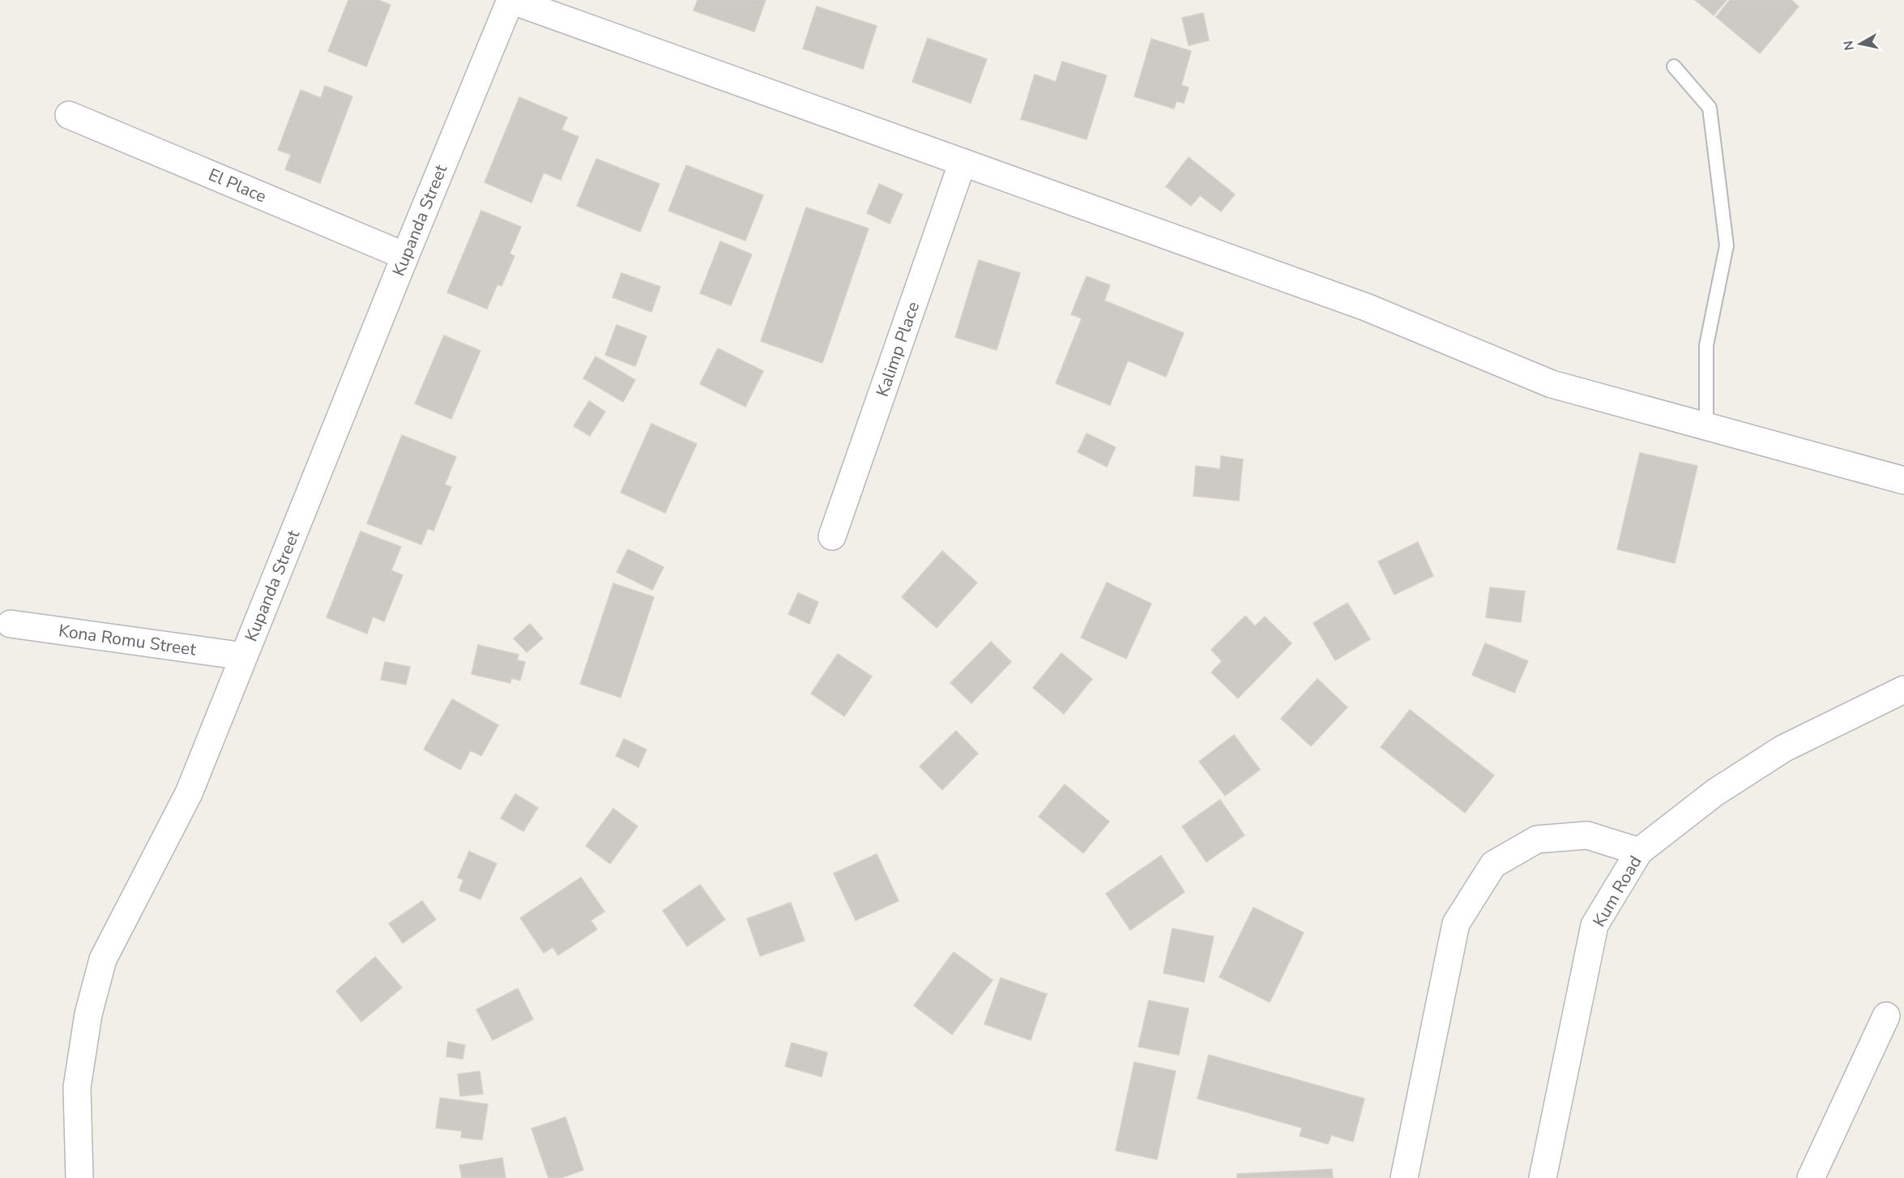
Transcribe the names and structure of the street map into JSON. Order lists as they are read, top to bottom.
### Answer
{
  "streets": {
    "street": [
      "El Place",
      "Kupanda Street",
      "Kalimp Place",
      "Kona Romu Street",
      "Kum Road"
    ]
  },
  "crossings": [
    ["El Place", "Kupanda Street"],
    ["Kupanda Street", "Kona Romu Street"]
  ],
  "north": "left"
}
